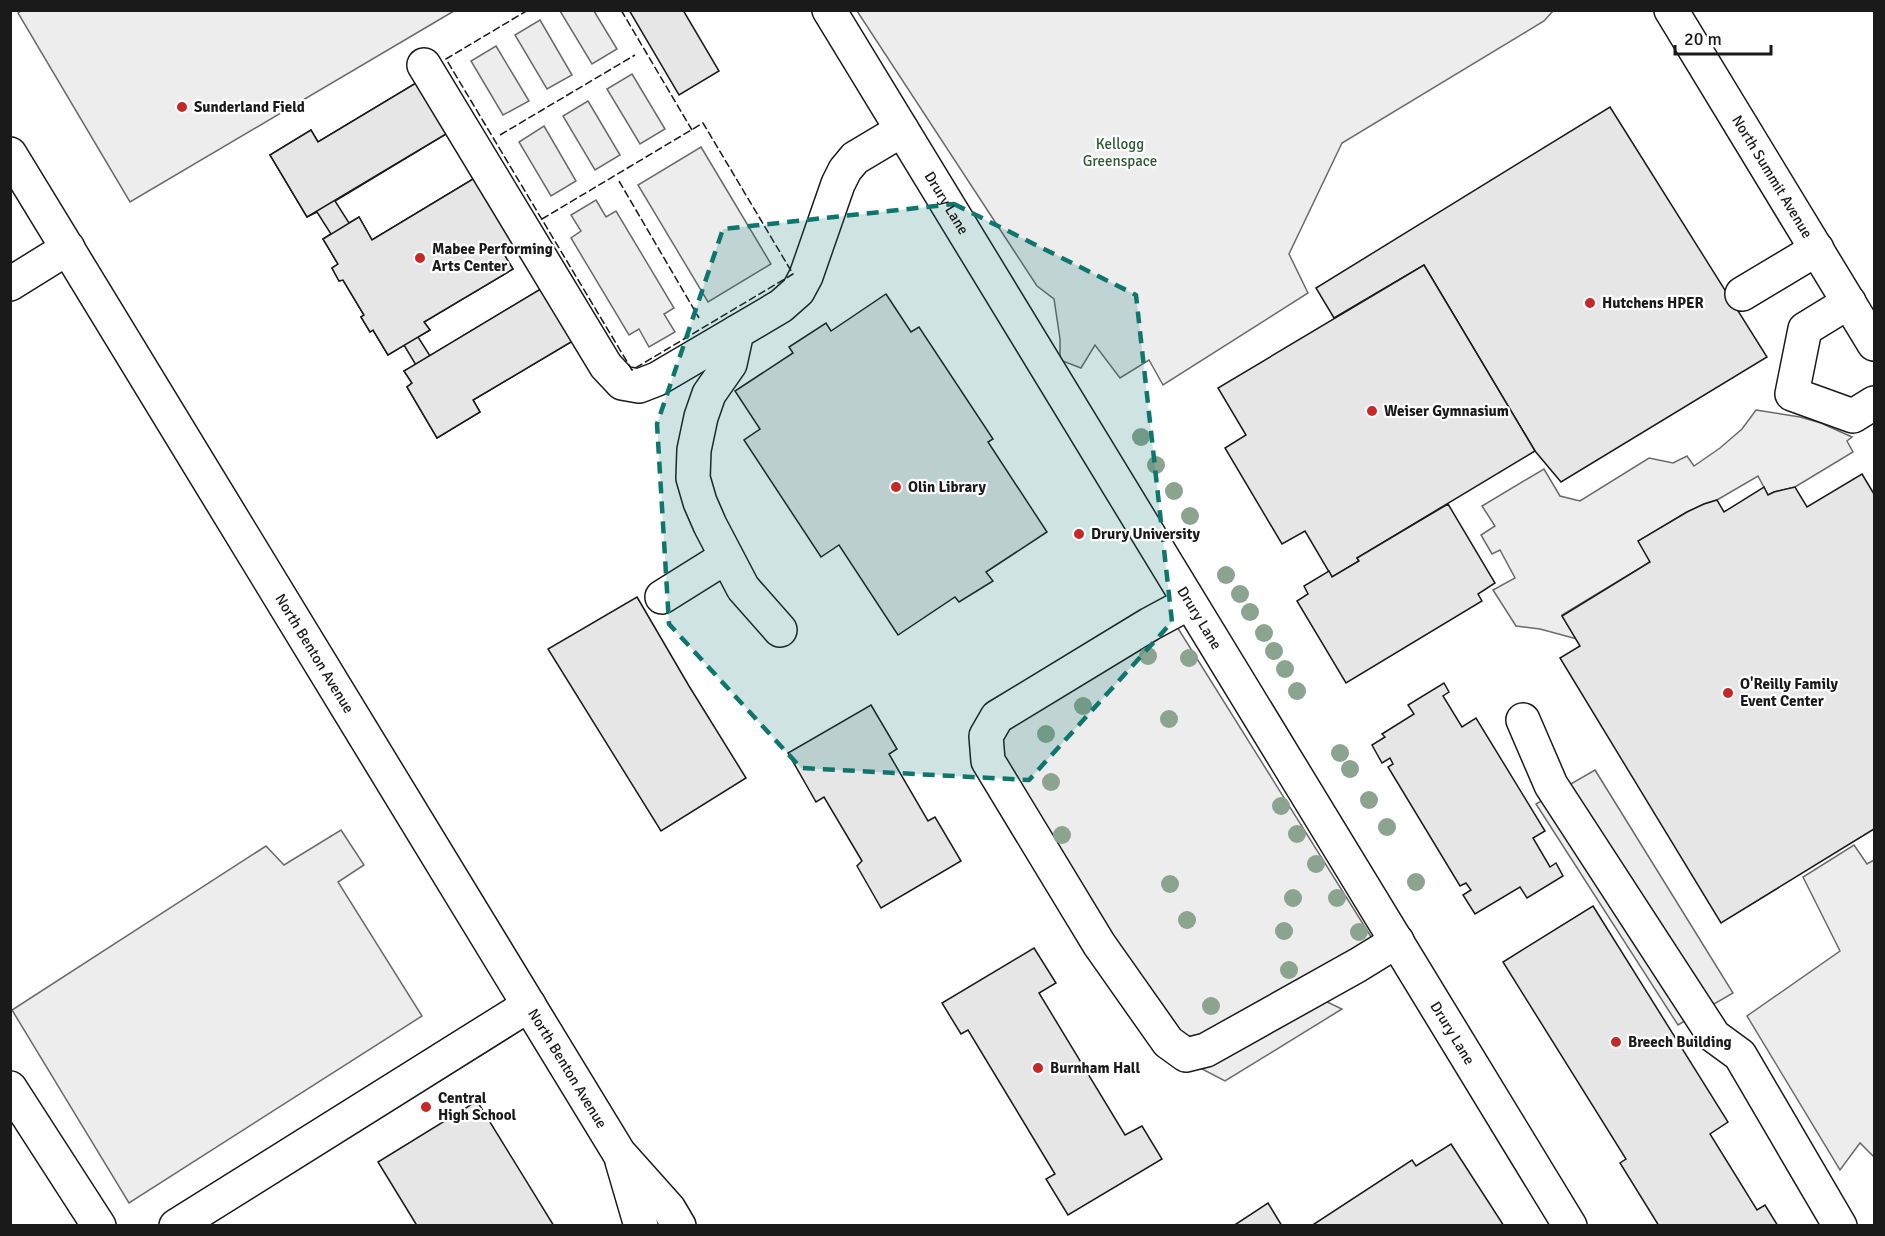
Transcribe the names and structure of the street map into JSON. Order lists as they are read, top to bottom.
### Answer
{
  "streets": {
    "street": ["North Summit Avenue", "Drury Lane", "North Benton Avenue"]
  },
  "parks": ["Kellogg Greenspace"],
  "places": [
    "Sunderland Field",
    "Mabee Performing Arts Center",
    "Hutchens HPER",
    "Weiser Gymnasium",
    "Olin Library",
    "Drury University",
    "O'Reilly Family Event Center",
    "Breech Building",
    "Burnham Hall",
    "Central High School"
  ],
  "scale_bar": "20 m"
}
